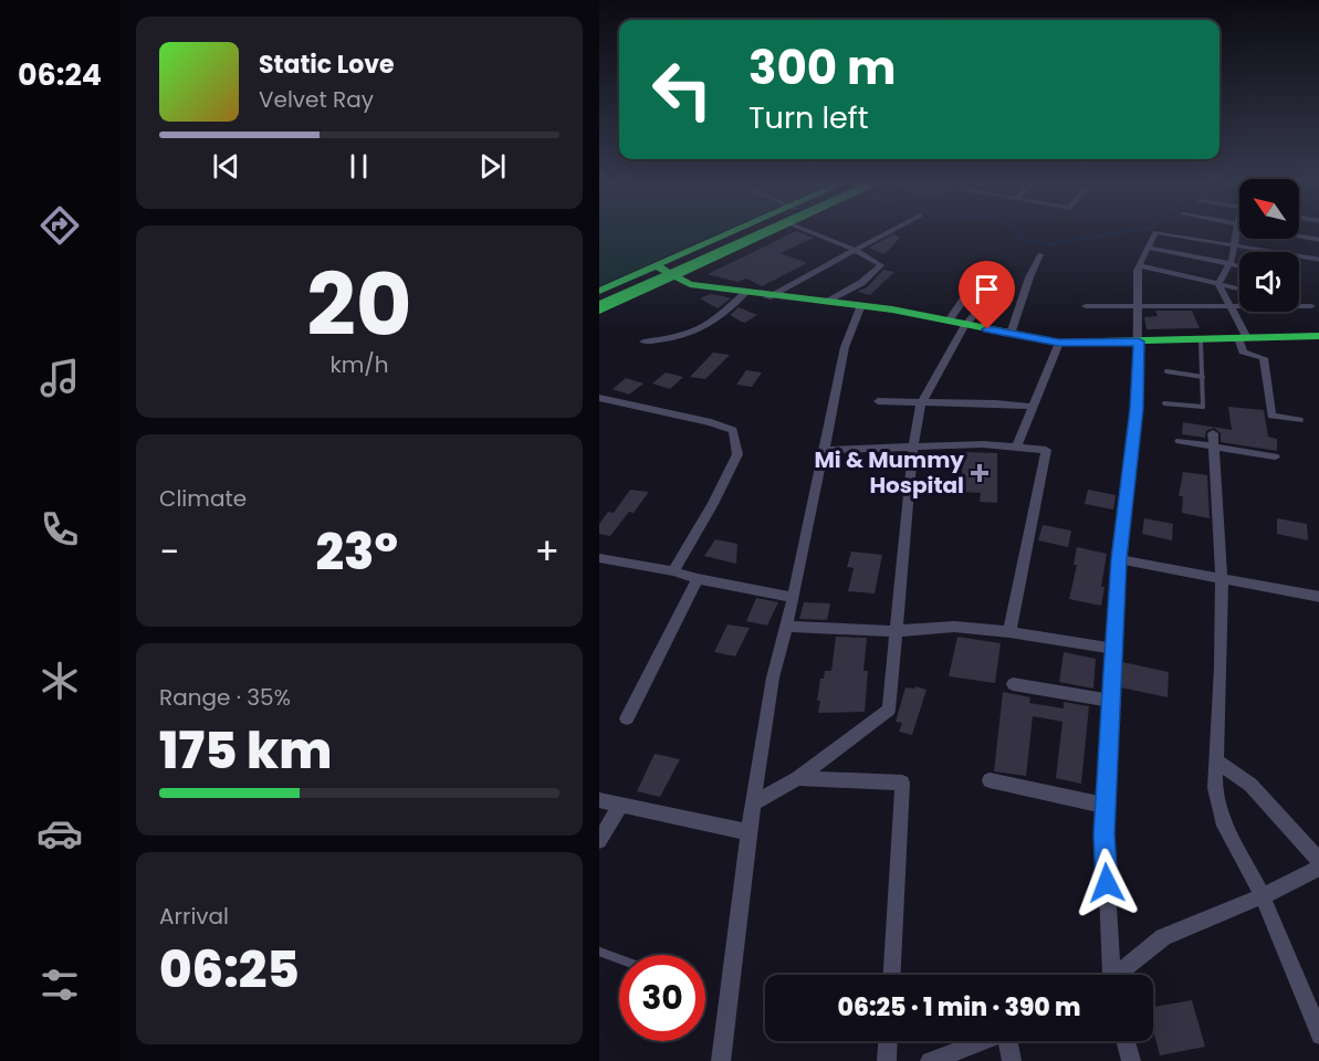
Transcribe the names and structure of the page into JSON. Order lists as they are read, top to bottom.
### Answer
{
  "places": {
    "health": ["Mi & Mummy Hospital"]
  },
  "north": "top left",
  "page": {
    "tabs": "06:24",
    "turn": ["300 m", "Turn left"],
    "song": ["Static Love", "Velvet Ray"],
    "tile": [
      ["20", "km/h"],
      "Climate",
      ["Range · 35%", "175 km"],
      ["Arrival", "06:25"]
    ],
    "heat": ["−", "23°", "+"],
    "limit": "30",
    "trip": "06:25 · 1 min · 390 m"
  }
}
